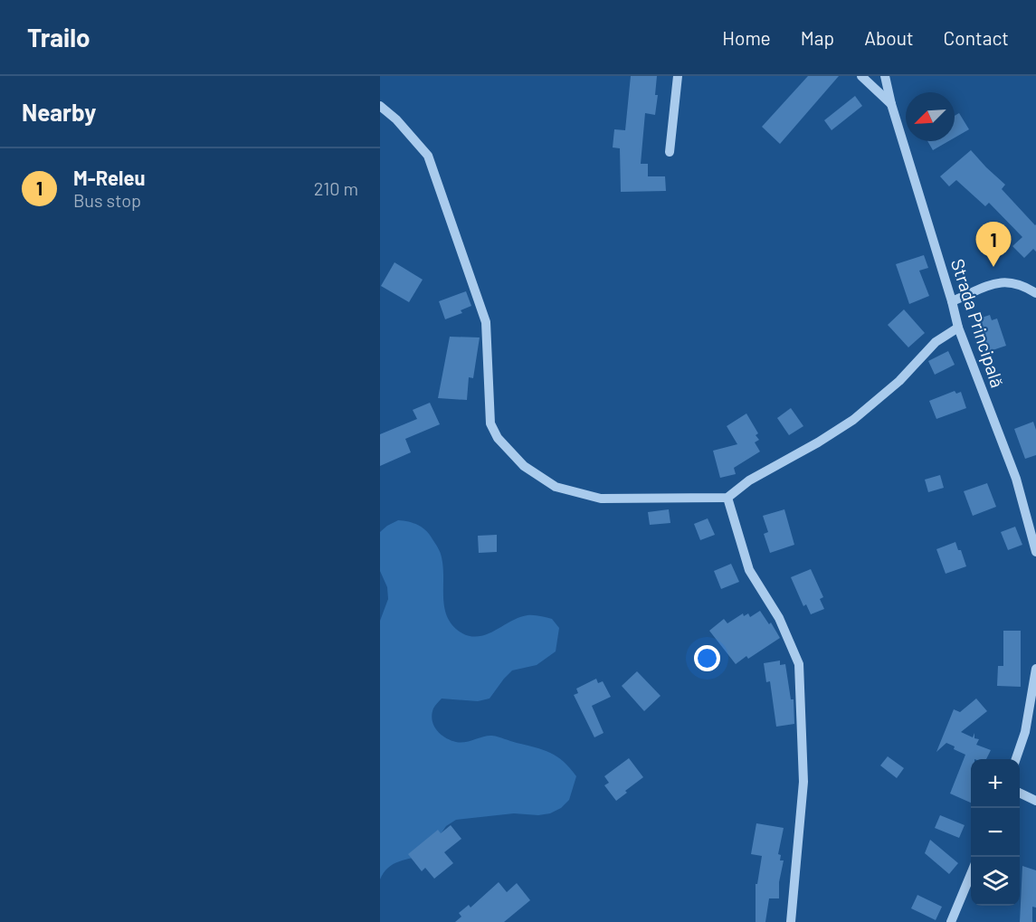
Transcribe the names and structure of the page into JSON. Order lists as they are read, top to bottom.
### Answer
{
  "streets": {
    "street": ["Strada Principală"]
  },
  "north": "bottom left",
  "page": {
    "header": "Trailo",
    "nav": [
      "Home",
      "Map",
      "About",
      "Contact"
    ],
    "heading": "Nearby",
    "list": [
      {
        "mark": "1",
        "name": "M-Releu",
        "note": "Bus stop",
        "value": "210 m"
      }
    ],
    "pins": "1",
    "map_buttons": ["+", "−"]
  }
}
